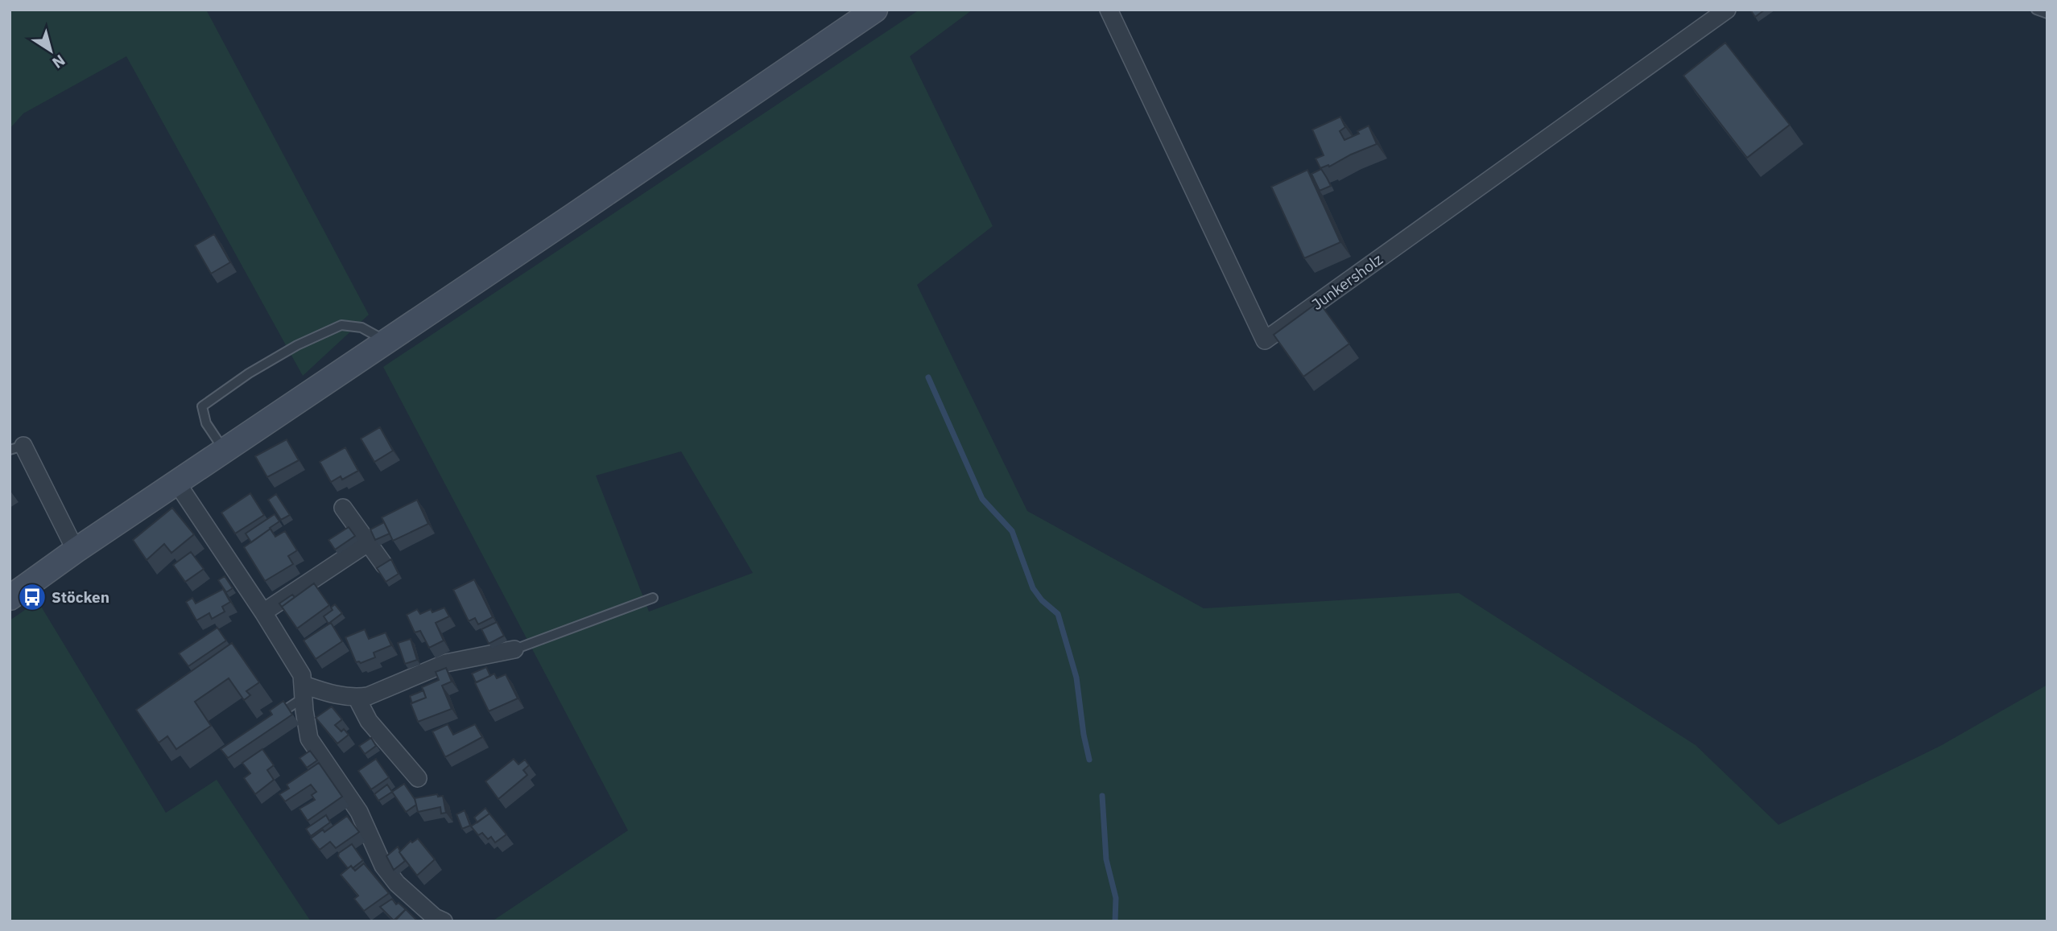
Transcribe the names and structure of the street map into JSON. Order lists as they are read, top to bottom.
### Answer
{
  "streets": {
    "street": ["Junkersholz"]
  },
  "places": {
    "bus stop": ["Stöcken"]
  },
  "north": "bottom right"
}
